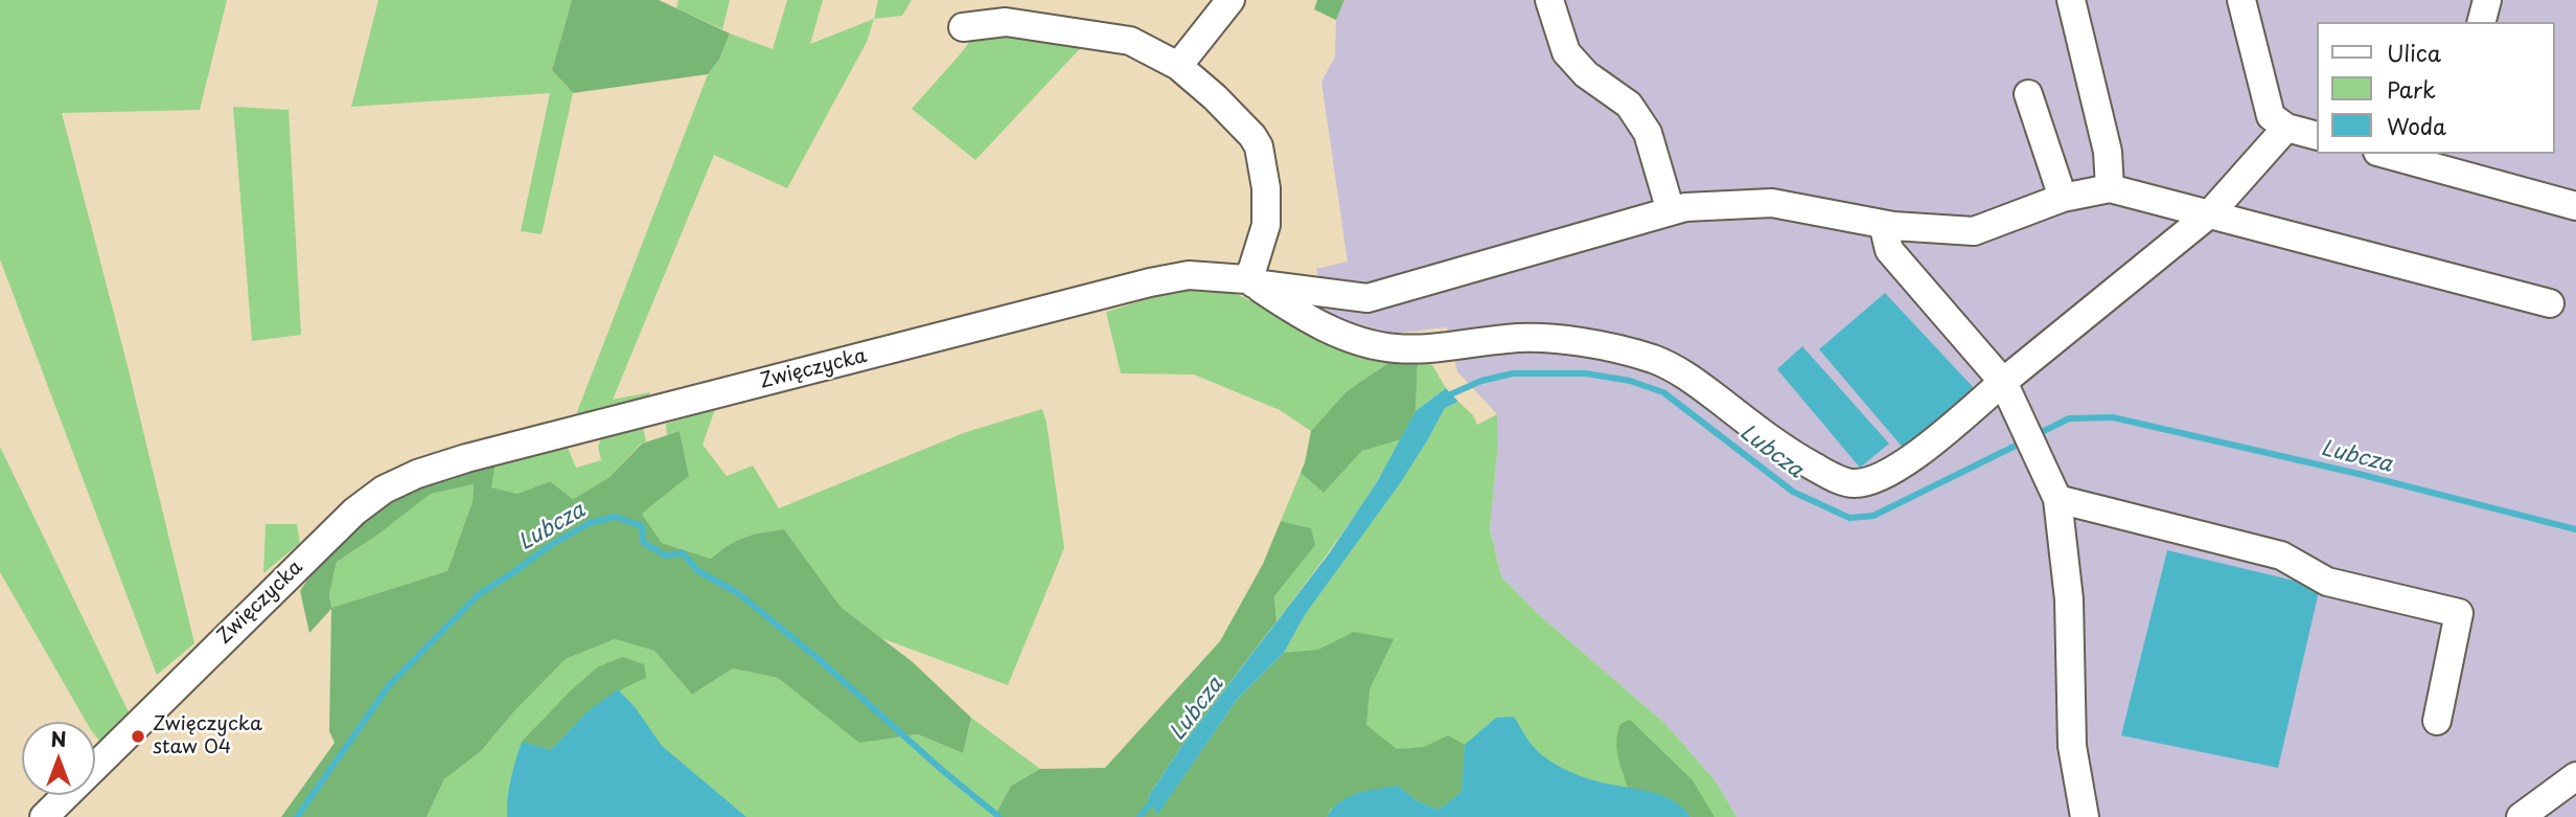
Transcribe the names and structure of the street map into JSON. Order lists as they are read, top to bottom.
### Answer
{
  "streets": {
    "street": ["Zwięczycka"]
  },
  "water": ["Lubcza"],
  "places": ["Zwięczycka staw 04"],
  "legend": ["Ulica", "Park", "Woda"],
  "north": "top"
}
